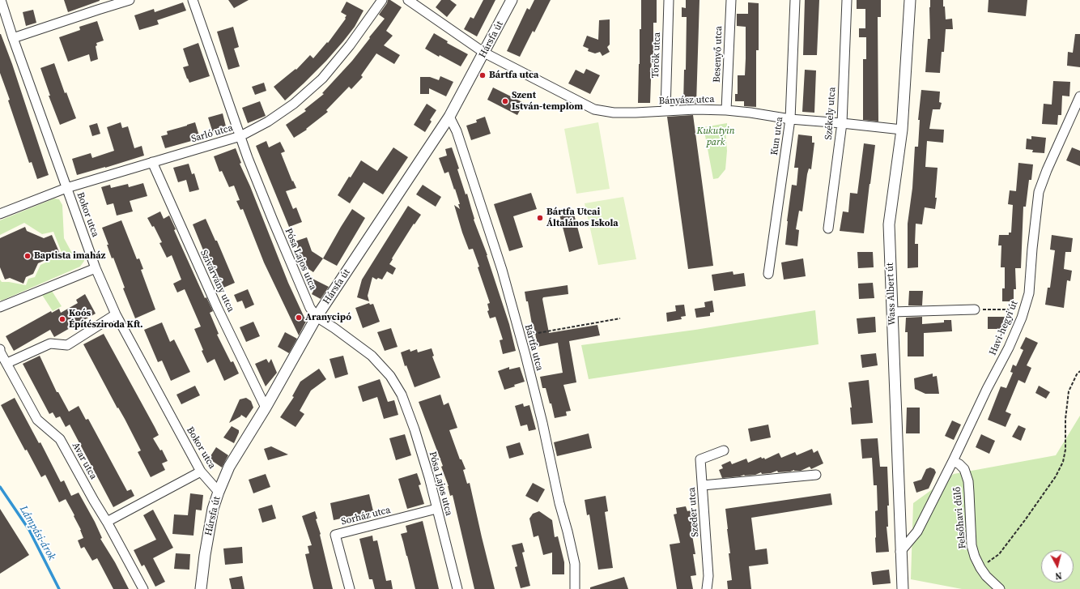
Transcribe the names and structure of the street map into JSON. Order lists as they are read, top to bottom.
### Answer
{
  "streets": {
    "street": [
      "Hársfa út",
      "Besenyő utca",
      "Török utca",
      "Bányász utca",
      "Székely utca",
      "Sarló utca",
      "Kun utca",
      "Bokor utca",
      "Pósa Lajos utca",
      "Szivárvány utca",
      "Wass Albert út",
      "Havi-hegyi út",
      "Bártfa utca",
      "Avar utca",
      "Szeder utca",
      "Sorház utca",
      "Felsőhavi dűlő"
    ]
  },
  "crossings": [
    ["Hársfa út", "Bányász utca"],
    ["Hársfa út", "Bokor utca"],
    ["Hársfa út", "Pósa Lajos utca"],
    ["Hársfa út", "Szivárvány utca"],
    ["Hársfa út", "Bártfa utca"],
    ["Besenyő utca", "Bányász utca"],
    ["Török utca", "Bányász utca"],
    ["Bányász utca", "Székely utca"],
    ["Bányász utca", "Kun utca"],
    ["Bányász utca", "Wass Albert út"],
    ["Sarló utca", "Bokor utca"],
    ["Sarló utca", "Pósa Lajos utca"],
    ["Sarló utca", "Szivárvány utca"],
    ["Pósa Lajos utca", "Sorház utca"],
    ["Wass Albert út", "Havi-hegyi út"],
    ["Havi-hegyi út", "Felsőhavi dűlő"]
  ],
  "water": ["Lámpási-árok"],
  "parks": ["Kukutyin park"],
  "places": [
    "Bártfa utca",
    "Szent István-templom",
    "Bártfa Utcai Általános Iskola",
    "Baptista imaház",
    "Aranycipó",
    "Koós Építésziroda Kft."
  ],
  "north": "bottom"
}
